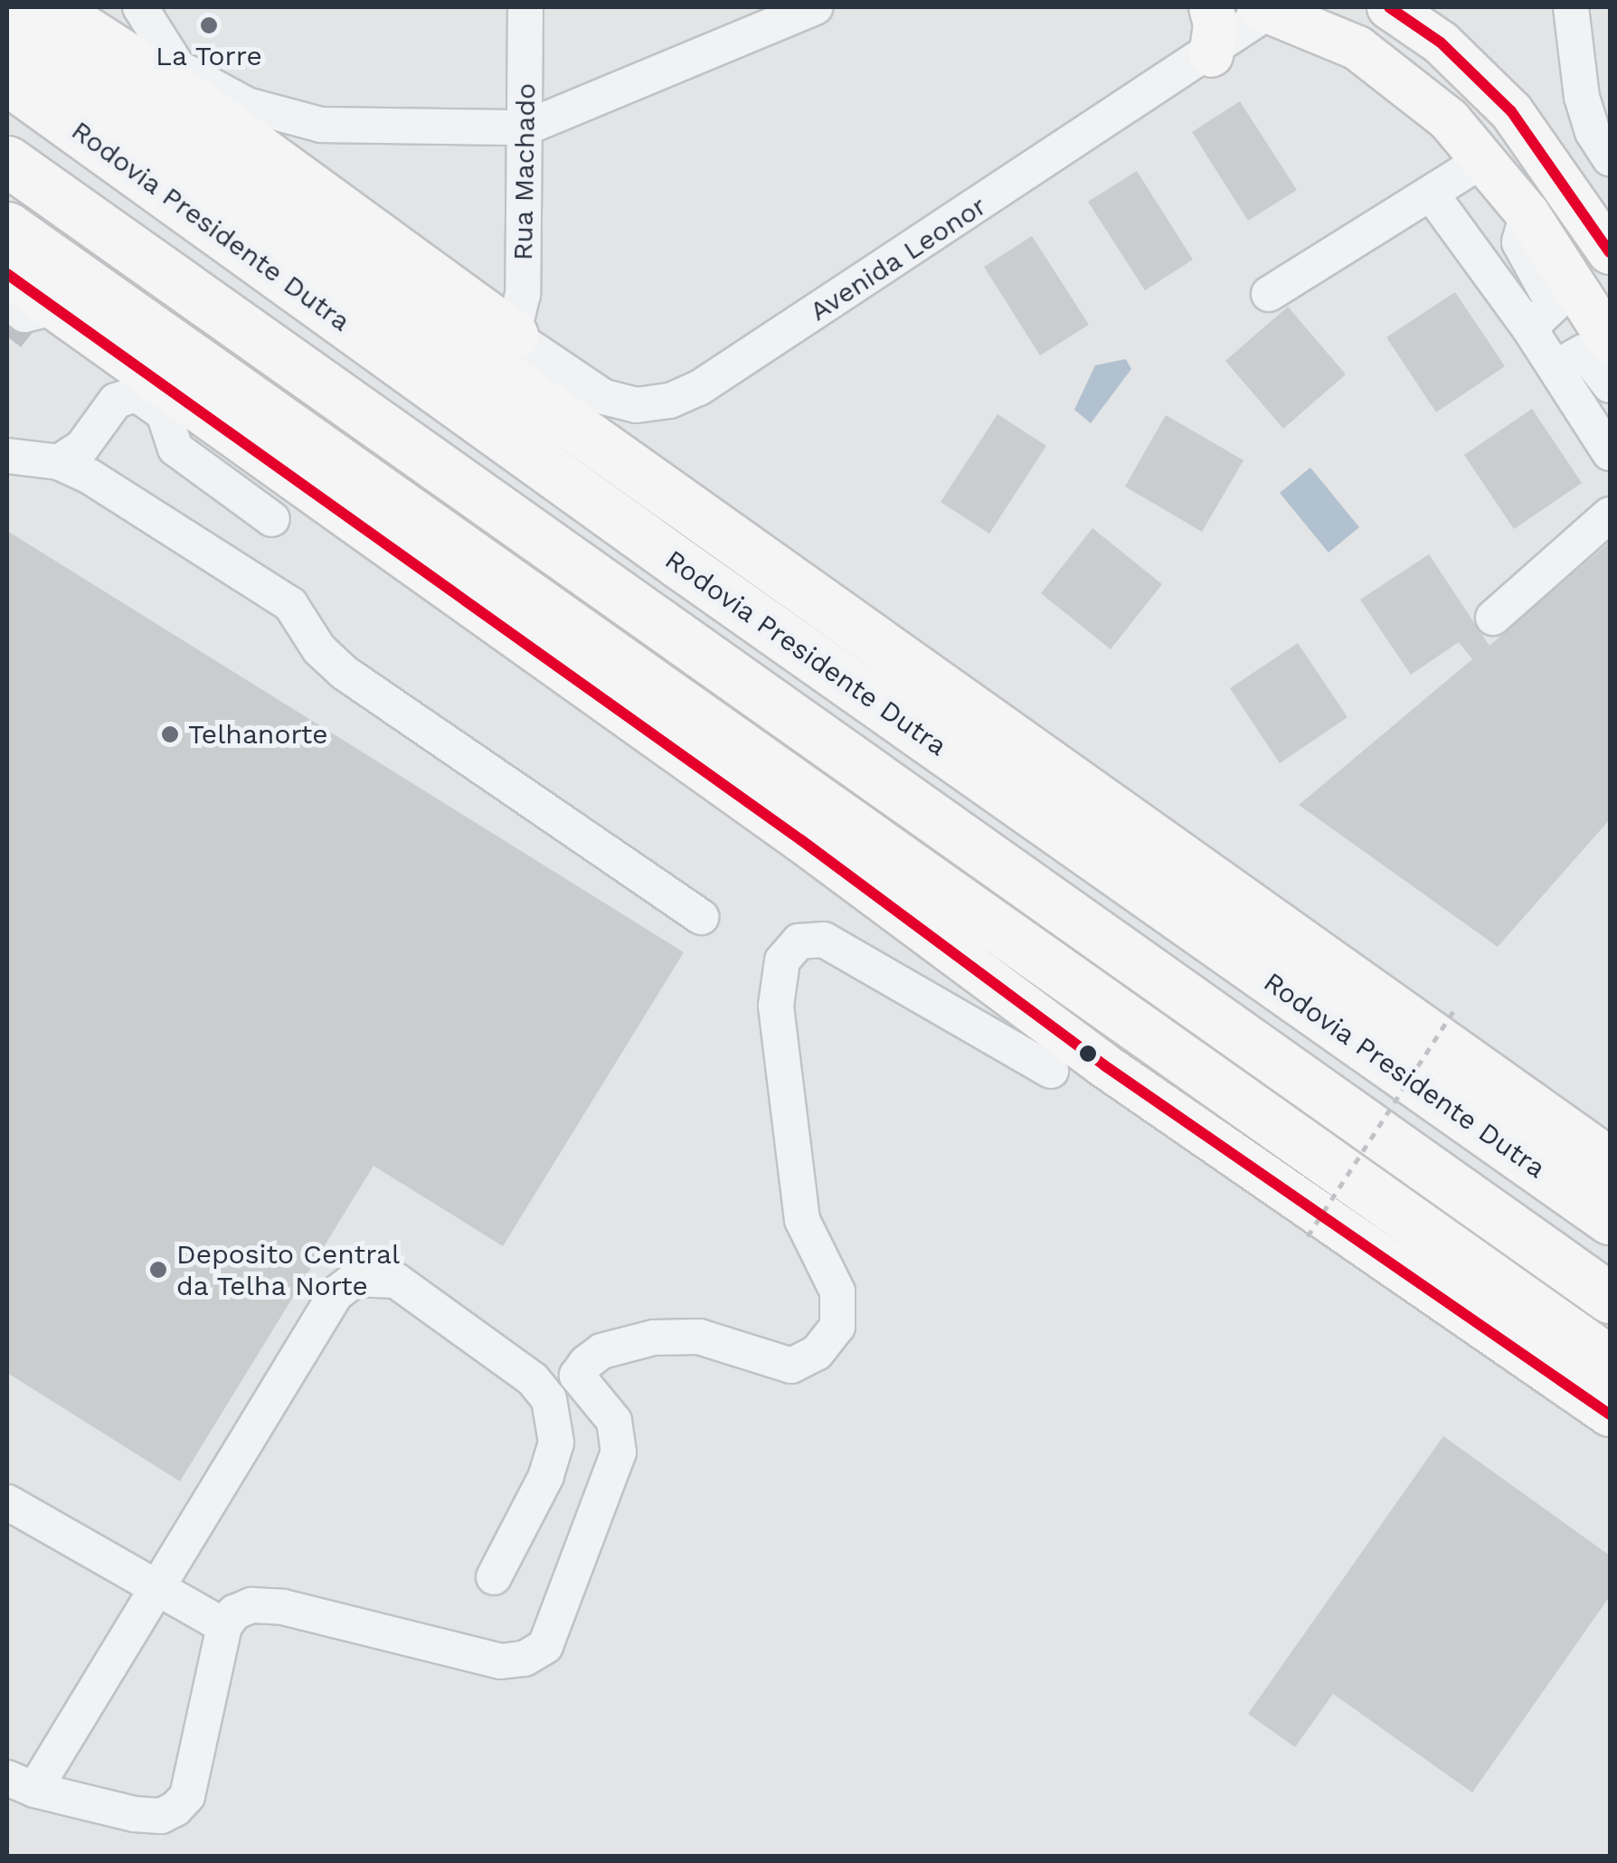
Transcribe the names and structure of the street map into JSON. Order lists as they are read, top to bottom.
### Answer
{
  "streets": {
    "highway": ["Rodovia Presidente Dutra"],
    "street": ["Rua Machado", "Avenida Leonor"]
  },
  "crossings": [
    ["Rua Machado", "Avenida Leonor"]
  ],
  "places": ["La Torre", "Telhanorte", "Deposito Central da Telha Norte"]
}
